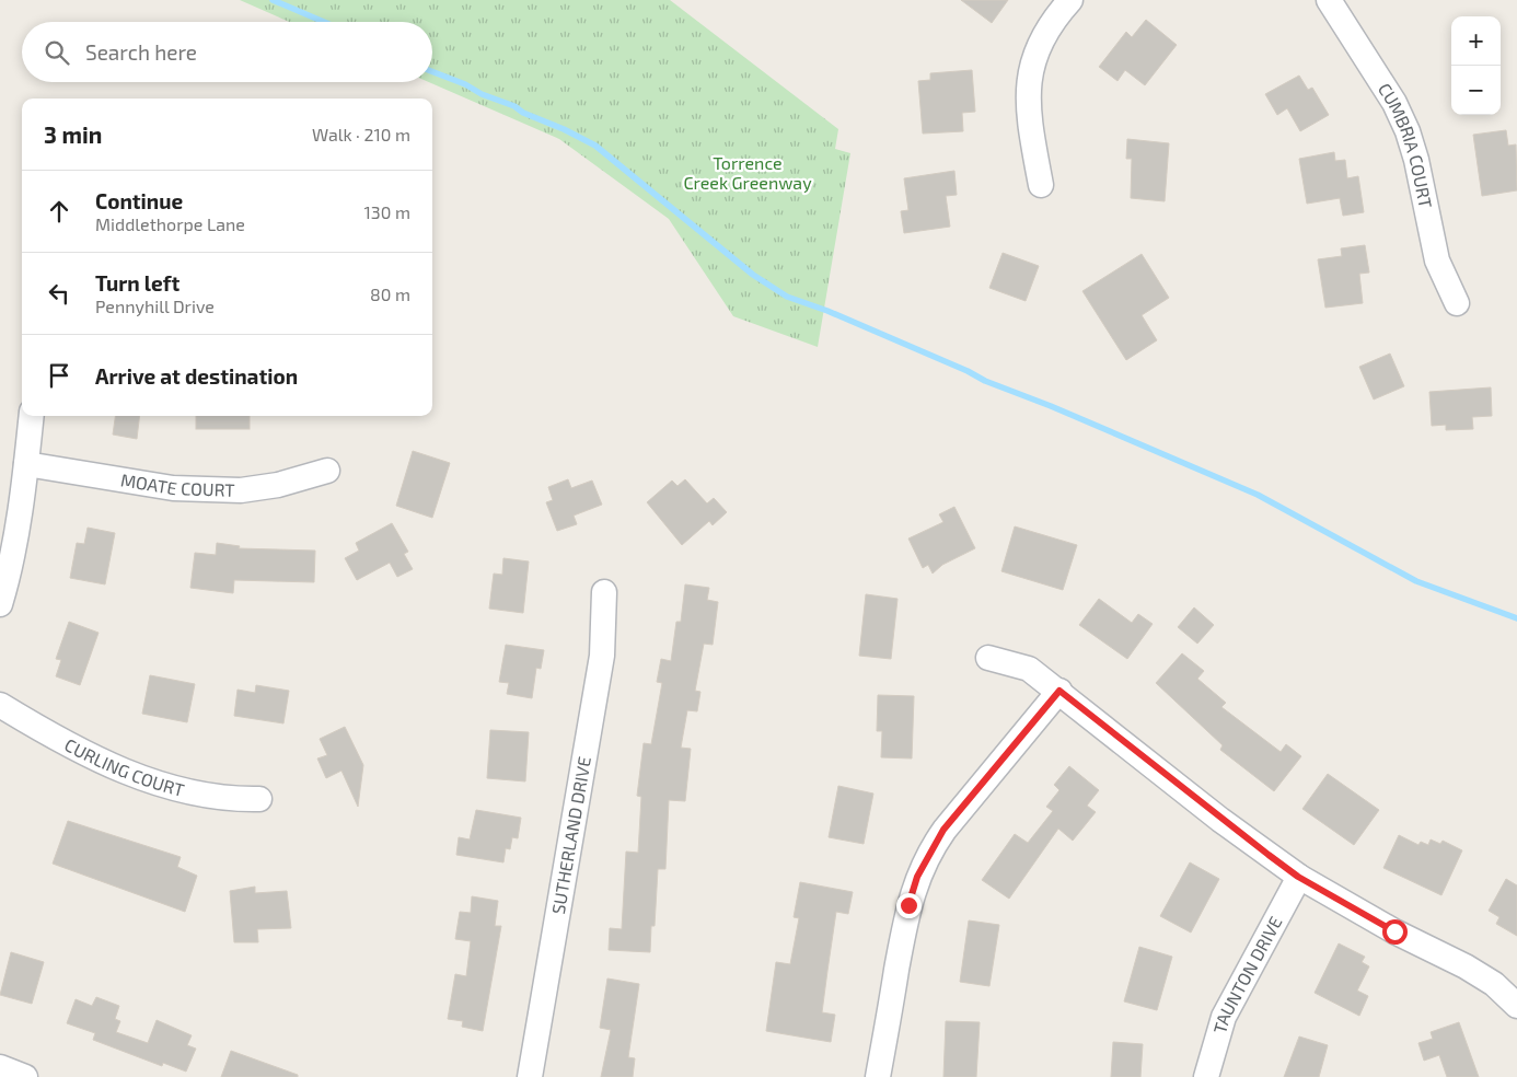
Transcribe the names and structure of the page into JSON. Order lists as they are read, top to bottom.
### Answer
{
  "streets": {
    "street": [
      "CUMBRIA COURT",
      "MOATE COURT",
      "CURLING COURT",
      "SUTHERLAND DRIVE",
      "TAUNTON DRIVE"
    ]
  },
  "parks": ["Torrence Creek Greenway"],
  "page": {
    "map_buttons": ["+", "−"],
    "search": "Search here",
    "heading": ["3 min", "Walk · 210 m"],
    "list": [
      ["Continue", "Middlethorpe Lane", "130 m"],
      ["Turn left", "Pennyhill Drive", "80 m"],
      "Arrive at destination"
    ]
  }
}
